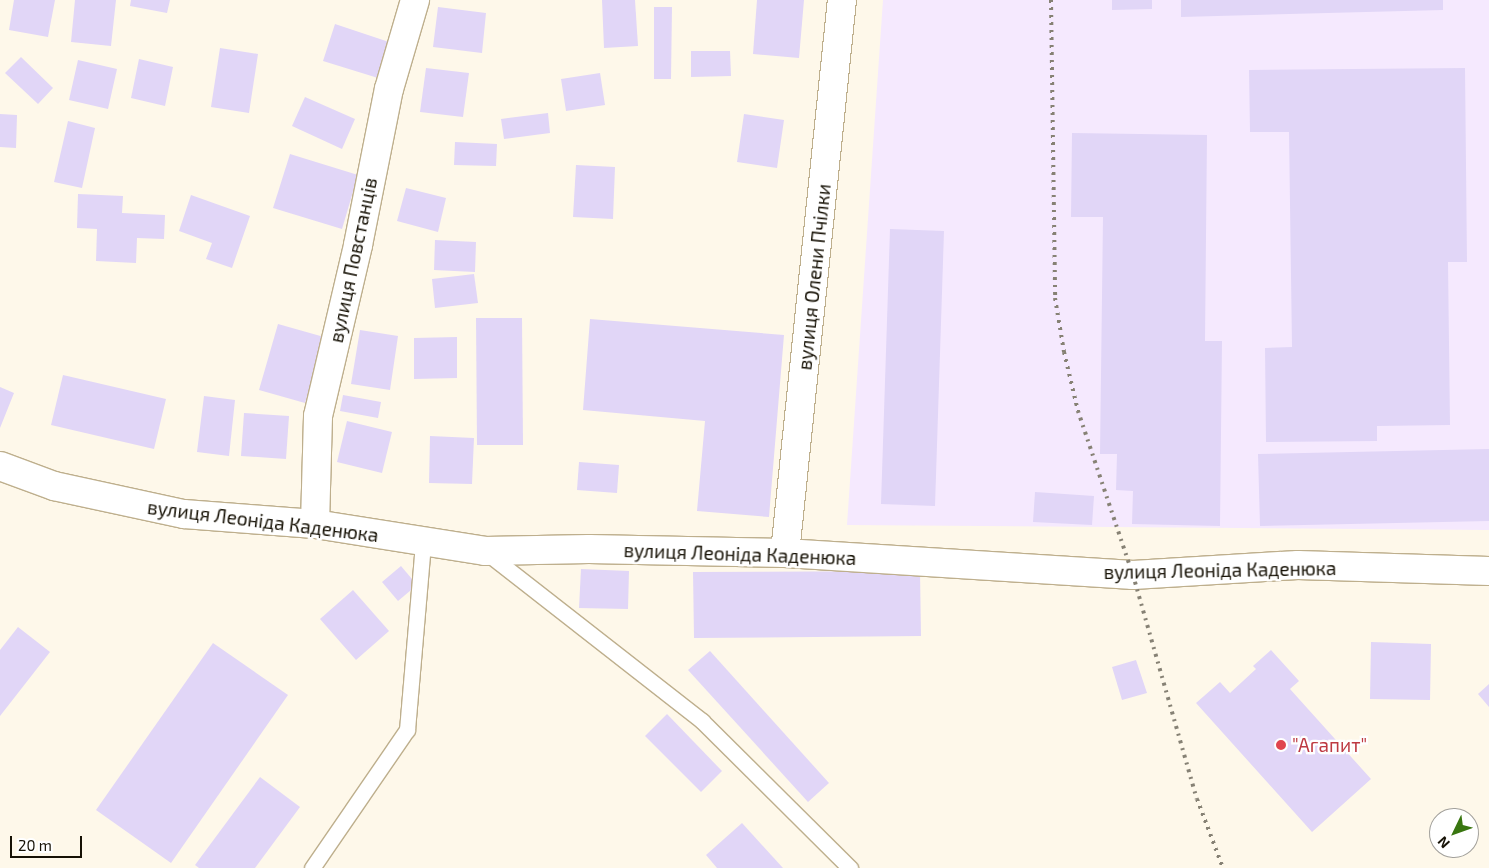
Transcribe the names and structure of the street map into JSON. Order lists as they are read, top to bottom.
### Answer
{
  "streets": {
    "street": ["вулиця Повстанців", "вулиця Олени Пчілки", "вулиця Леоніда Каденюка"]
  },
  "crossings": [
    ["вулиця Повстанців", "вулиця Леоніда Каденюка"],
    ["вулиця Олени Пчілки", "вулиця Леоніда Каденюка"]
  ],
  "places": ["\"Агапит\""],
  "scale_bar": "20 m",
  "north": "bottom left"
}
